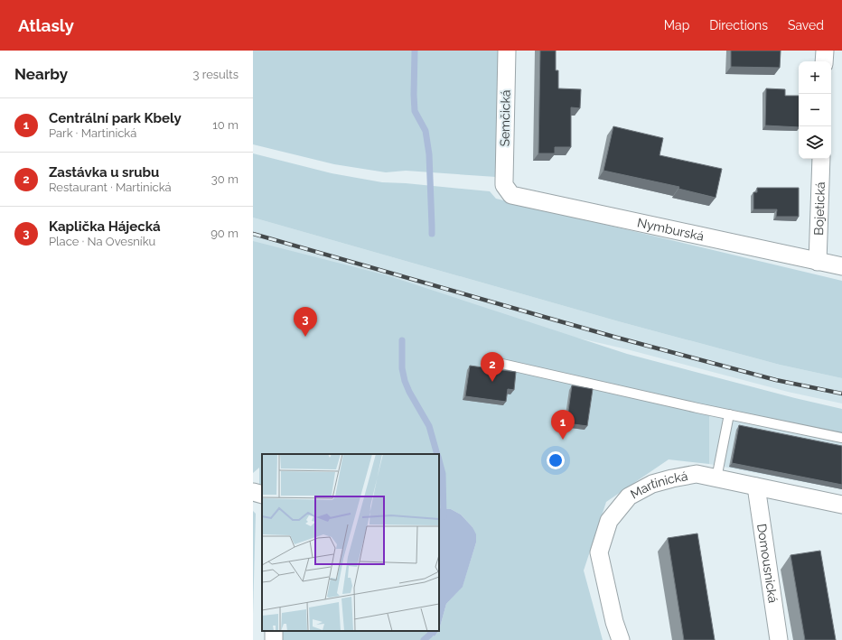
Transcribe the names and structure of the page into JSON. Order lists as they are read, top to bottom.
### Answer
{
  "streets": {
    "street": [
      "Semčická",
      "Bojetická",
      "Nymburská",
      "Martinická",
      "Domousnická"
    ]
  },
  "crossings": [
    ["Semčická", "Nymburská"],
    ["Bojetická", "Nymburská"],
    ["Martinická", "Domousnická"]
  ],
  "page": {
    "header": "Atlasly",
    "nav": ["Map", "Directions", "Saved"],
    "heading": ["Nearby", "3 results"],
    "map_buttons": ["+", "−"],
    "list": [
      {
        "mark": "1",
        "name": "Centrální park Kbely",
        "note": "Park · Martinická",
        "value": "10 m"
      },
      {
        "mark": "2",
        "name": "Zastávka u srubu",
        "note": "Restaurant · Martinická",
        "value": "30 m"
      },
      {
        "mark": "3",
        "name": "Kaplička Hájecká",
        "note": "Place · Na Ovesníku",
        "value": "90 m"
      }
    ],
    "pins": ["3", "2", "1"]
  }
}
